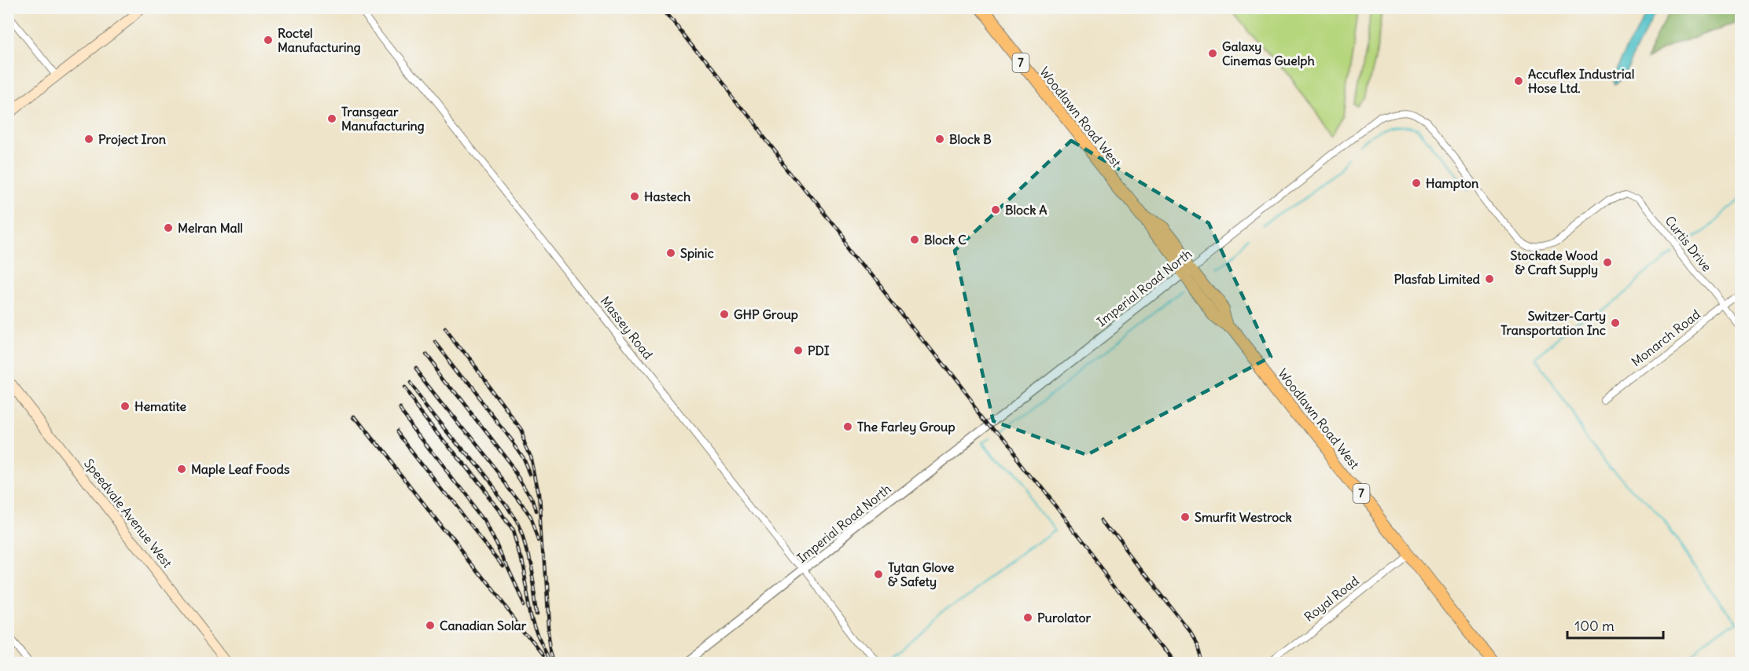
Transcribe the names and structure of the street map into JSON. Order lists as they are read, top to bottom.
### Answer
{
  "streets": {
    "main road": ["7", "Woodlawn Road West", "Speedvale Avenue West"],
    "street": [
      "Curtis Drive",
      "Imperial Road North",
      "Massey Road",
      "Monarch Road",
      "Royal Road"
    ]
  },
  "crossings": [
    ["Woodlawn Road West", "Imperial Road North"],
    ["Woodlawn Road West", "Royal Road"],
    ["Curtis Drive", "Imperial Road North"],
    ["Curtis Drive", "Monarch Road"],
    ["Imperial Road North", "Massey Road"]
  ],
  "places": [
    "Roctel Manufacturing",
    "Galaxy Cinemas Guelph",
    "Accuflex Industrial Hose Ltd.",
    "Transgear Manufacturing",
    "Project Iron",
    "Block B",
    "Hampton",
    "Hastech",
    "Block A",
    "Melran Mall",
    "Block C",
    "Spinic",
    "Stockade Wood & Craft Supply",
    "Plasfab Limited",
    "GHP Group",
    "Switzer-Carty Transportation Inc",
    "PDI",
    "Hematite",
    "The Farley Group",
    "Maple Leaf Foods",
    "Smurfit Westrock",
    "Tytan Glove & Safety",
    "Purolator",
    "Canadian Solar"
  ],
  "scale_bar": "100 m"
}
